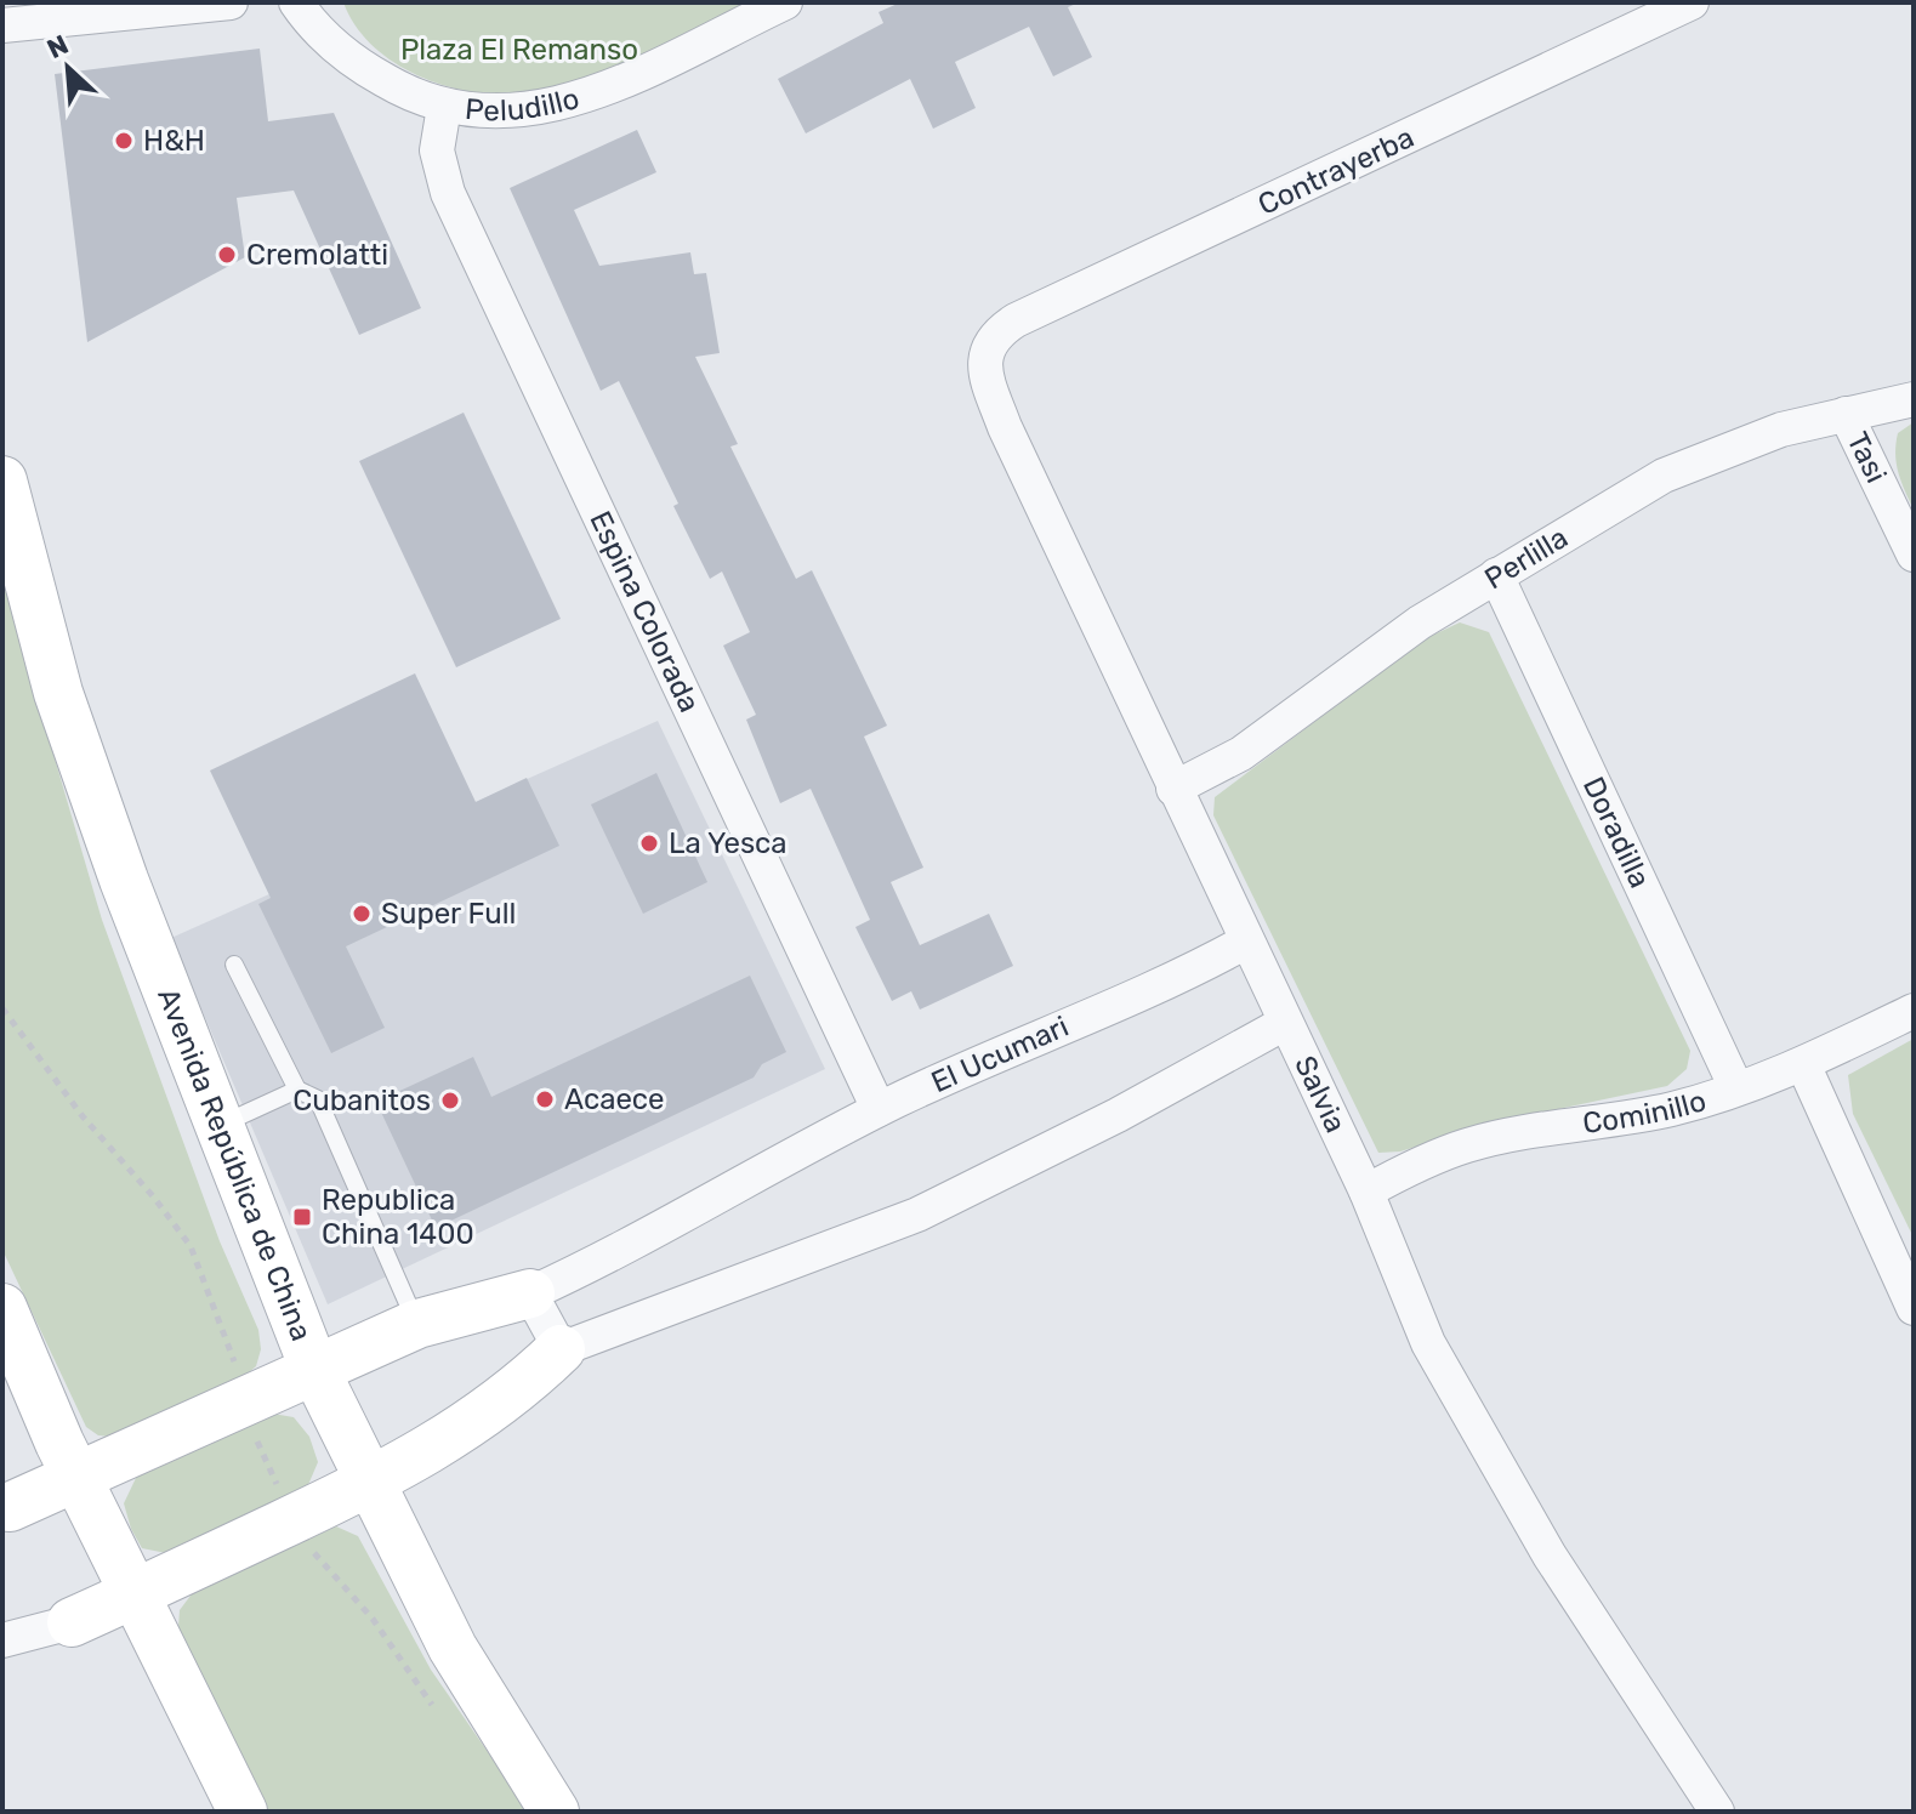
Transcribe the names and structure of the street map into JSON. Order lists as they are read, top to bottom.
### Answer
{
  "streets": {
    "main road": ["Avenida República de China"],
    "street": [
      "Peludillo",
      "Contrayerba",
      "Tasi",
      "Perlilla",
      "Espina Colorada",
      "Doradilla",
      "El Ucumari",
      "Salvia",
      "Cominillo"
    ]
  },
  "crossings": [
    ["Peludillo", "Espina Colorada"],
    ["Contrayerba", "Salvia"],
    ["Tasi", "Perlilla"],
    ["Perlilla", "Doradilla"],
    ["Perlilla", "Salvia"],
    ["Espina Colorada", "El Ucumari"],
    ["Doradilla", "Cominillo"],
    ["El Ucumari", "Salvia"],
    ["Salvia", "Cominillo"]
  ],
  "parks": ["Plaza El Remanso"],
  "places": {
    "other": [
      "H&H",
      "Cremolatti",
      "La Yesca",
      "Super Full",
      "Acaece",
      "Cubanitos"
    ],
    "transit": ["Republica China 1400"]
  },
  "north": "top left"
}
